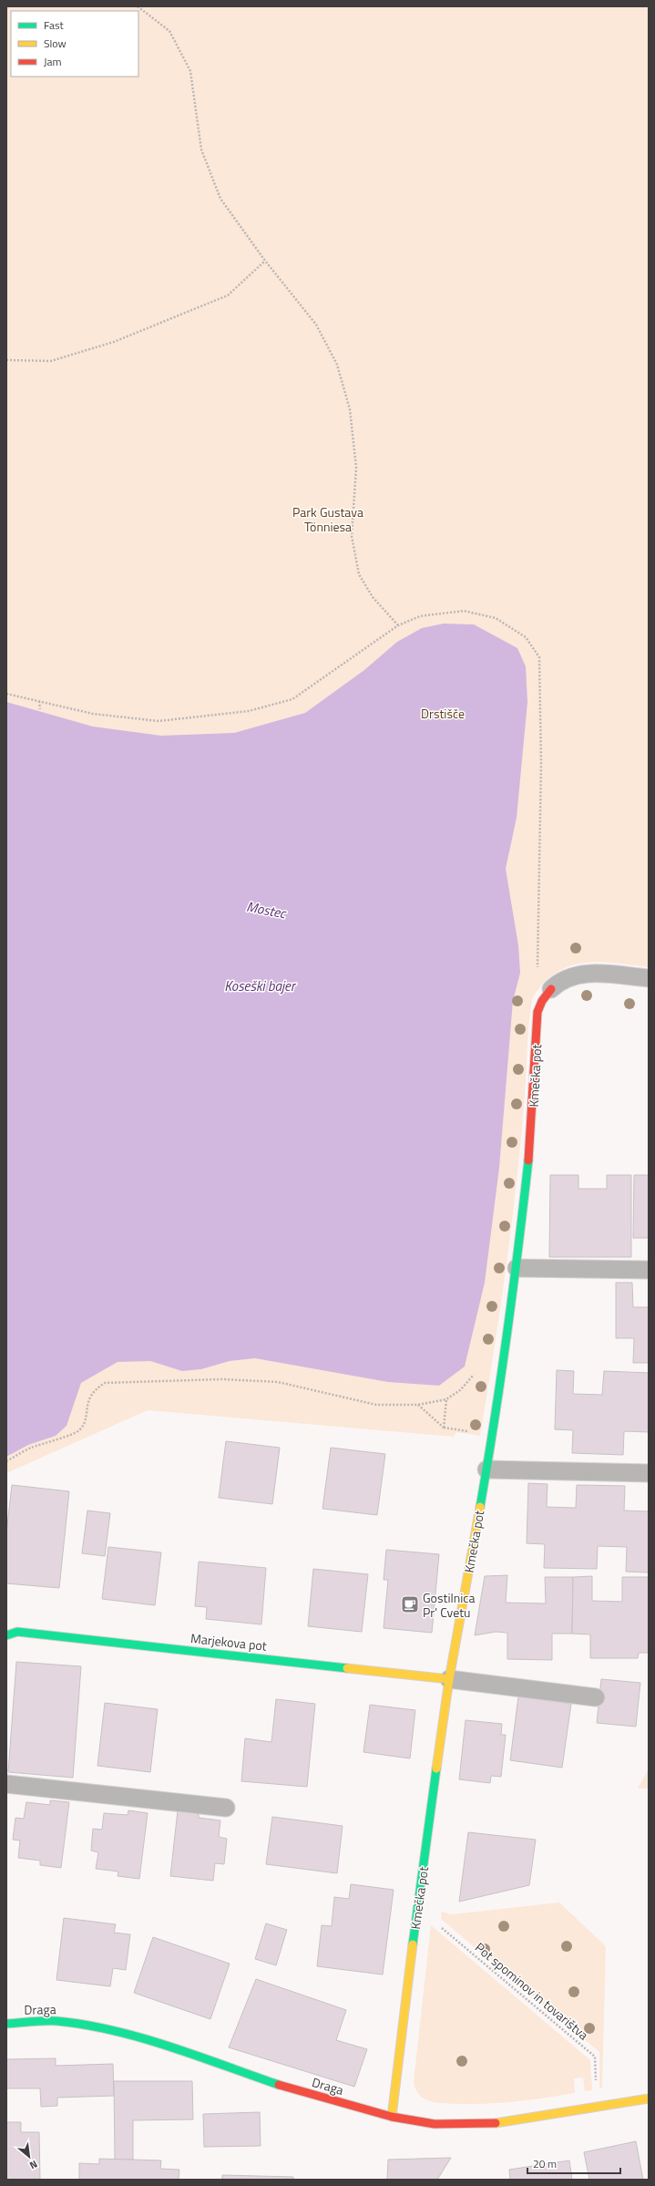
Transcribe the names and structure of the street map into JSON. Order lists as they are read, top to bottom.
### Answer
{
  "streets": {
    "street": ["Kmečka pot", "Marjekova pot", "Draga"],
    "path": ["Pot spominov in tovarištva"]
  },
  "crossings": [
    ["Kmečka pot", "Marjekova pot"],
    ["Kmečka pot", "Pot spominov in tovarištva"],
    ["Kmečka pot", "Draga"],
    ["Pot spominov in tovarištva", "Draga"]
  ],
  "water": ["Mostec", "Koseški bajer"],
  "parks": ["Park Gustava Tönniesa", "Drstišče"],
  "places": {
    "cafe": ["Gostilnica Pr' Cvetu"]
  },
  "legend": ["Fast", "Slow", "Jam"],
  "scale_bar": "20 m",
  "north": "bottom right"
}
